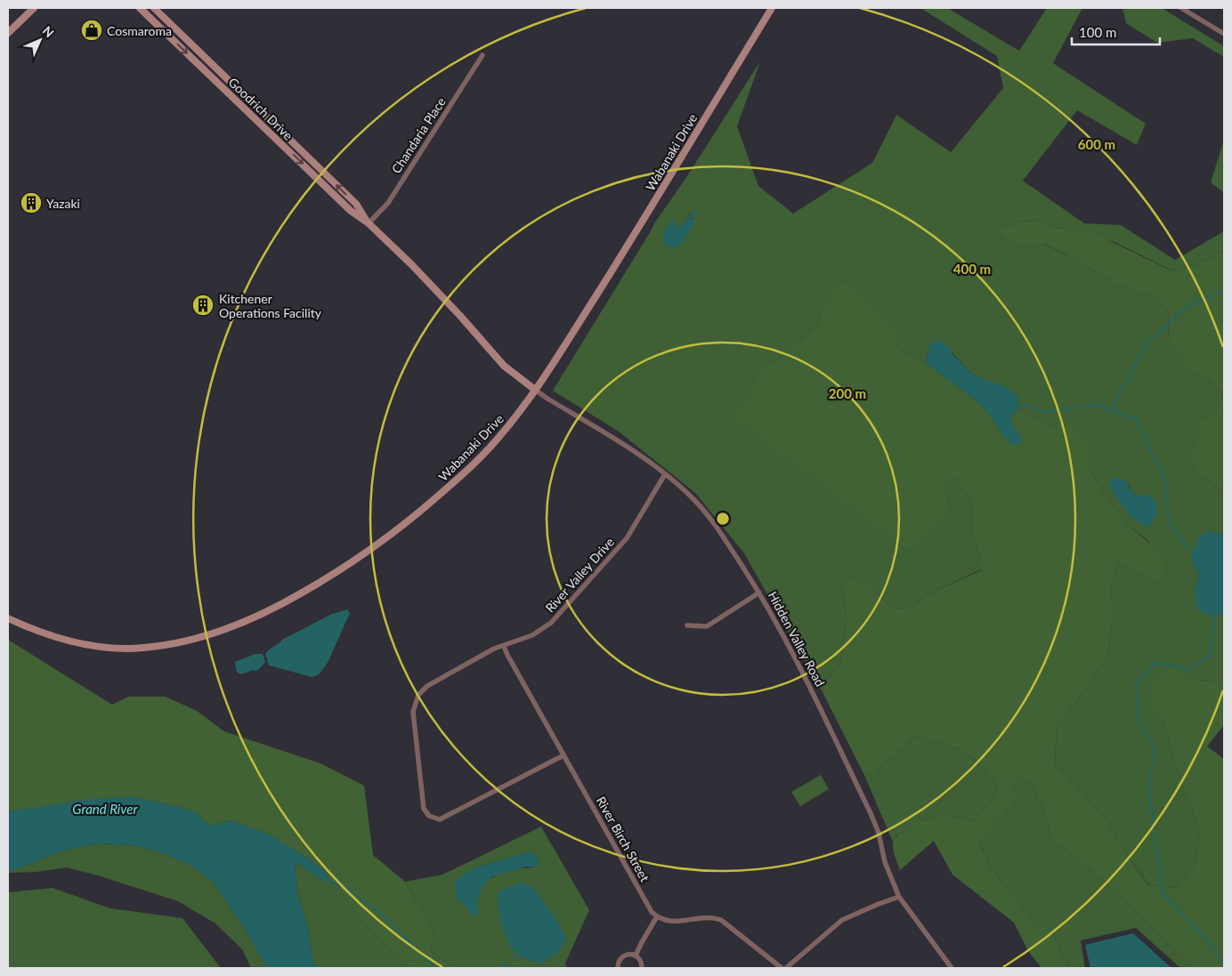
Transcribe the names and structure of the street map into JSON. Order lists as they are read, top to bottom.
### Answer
{
  "streets": {
    "street": [
      "Goodrich Drive",
      "Chandaria Place",
      "Wabanaki Drive",
      "River Valley Drive",
      "Hidden Valley Road",
      "River Birch Street"
    ]
  },
  "crossings": [
    ["Goodrich Drive", "Chandaria Place"],
    ["Goodrich Drive", "Wabanaki Drive"],
    ["Goodrich Drive", "Hidden Valley Road"],
    ["Wabanaki Drive", "Hidden Valley Road"],
    ["River Valley Drive", "Hidden Valley Road"],
    ["River Valley Drive", "River Birch Street"]
  ],
  "water": ["Grand River"],
  "places": {
    "shop": ["Cosmaroma"],
    "building": ["Yazaki", "Kitchener Operations Facility"]
  },
  "scale_bar": "100 m",
  "north": "top right",
  "rings": ["600 m", "400 m", "200 m"]
}
